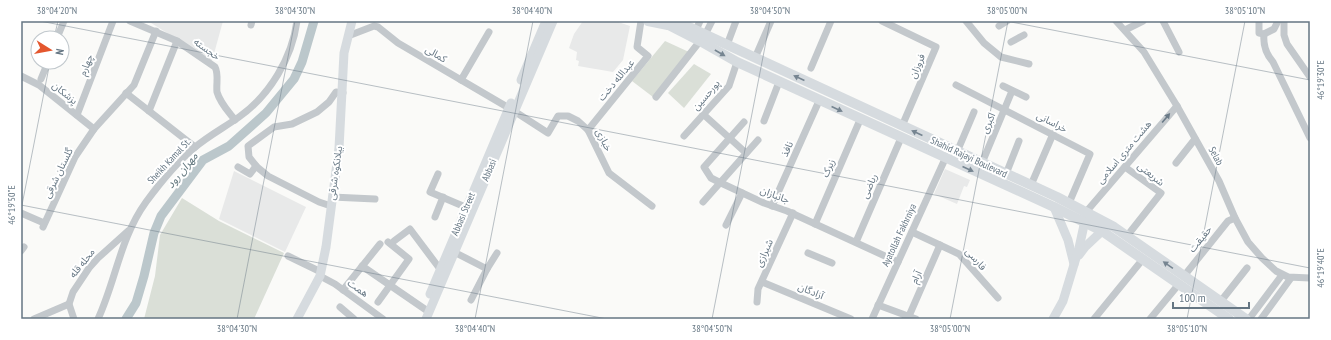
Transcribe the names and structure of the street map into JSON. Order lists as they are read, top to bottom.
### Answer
{
  "streets": {
    "highway": ["Shahid Rajayi Boulevard"],
    "main road": ["بیلانکوه شرقی", "Abbasi Street"],
    "street": [
      "خجسته",
      "کمالی",
      "چهارم",
      "فروزان",
      "عبدالله دخت",
      "پزشکان",
      "پورحسین",
      "خراسانی",
      "اکبری",
      "خبازی",
      "نافذ",
      "هشت متری اسلامی",
      "Selab",
      "Sheikh Kamal St.",
      "زیرک",
      "گلستان شرقی",
      "شریعتی",
      "ریاضی",
      "جانبازان",
      "Ayatollah Fakhrniya",
      "حقیقت",
      "شیرازی",
      "فارسی",
      "محله قله",
      "آرام",
      "همت",
      "آزادگان"
    ]
  },
  "crossings": [
    ["خجسته", "Sheikh Kamal St."],
    ["خجسته", "گلستان شرقی"],
    ["کمالی", "خبازی"],
    ["کمالی", "بیلانکوه شرقی"],
    ["کمالی", "Abbasi Street"],
    ["چهارم", "پزشکان"],
    ["فروزان", "Shahid Rajayi Boulevard"],
    ["عبدالله دخت", "خبازی"],
    ["پزشکان", "گلستان شرقی"],
    ["پورحسین", "Shahid Rajayi Boulevard"],
    ["خراسانی", "اکبری"],
    ["خراسانی", "Shahid Rajayi Boulevard"],
    ["اکبری", "Shahid Rajayi Boulevard"],
    ["خبازی", "Abbasi Street"],
    ["نافذ", "Shahid Rajayi Boulevard"],
    ["نافذ", "جانبازان"],
    ["هشت متری اسلامی", "Selab"],
    ["هشت متری اسلامی", "Shahid Rajayi Boulevard"],
    ["هشت متری اسلامی", "شریعتی"],
    ["Selab", "حقیقت"],
    ["Shahid Rajayi Boulevard", "زیرک"],
    ["Shahid Rajayi Boulevard", "شریعتی"],
    ["Shahid Rajayi Boulevard", "ریاضی"],
    ["Shahid Rajayi Boulevard", "Ayatollah Fakhrniya"],
    ["Shahid Rajayi Boulevard", "حقیقت"],
    ["Sheikh Kamal St.", "محله قله"],
    ["زیرک", "جانبازان"],
    ["بیلانکوه شرقی", "همت"],
    ["ریاضی", "جانبازان"],
    ["جانبازان", "Ayatollah Fakhrniya"],
    ["جانبازان", "شیرازی"],
    ["Ayatollah Fakhrniya", "فارسی"],
    ["شیرازی", "آزادگان"],
    ["فارسی", "آرام"]
  ],
  "water": ["مهران رود"],
  "scale_bar": "100 m",
  "north": "right",
  "coordinates": [
    "38°04'20\"N",
    "38°04'30\"N",
    "38°04'40\"N",
    "38°04'50\"N",
    "38°05'00\"N",
    "38°05'10\"N",
    "46°19'30\"E",
    "46°19'50\"E",
    "46°19'40\"E"
  ]
}
